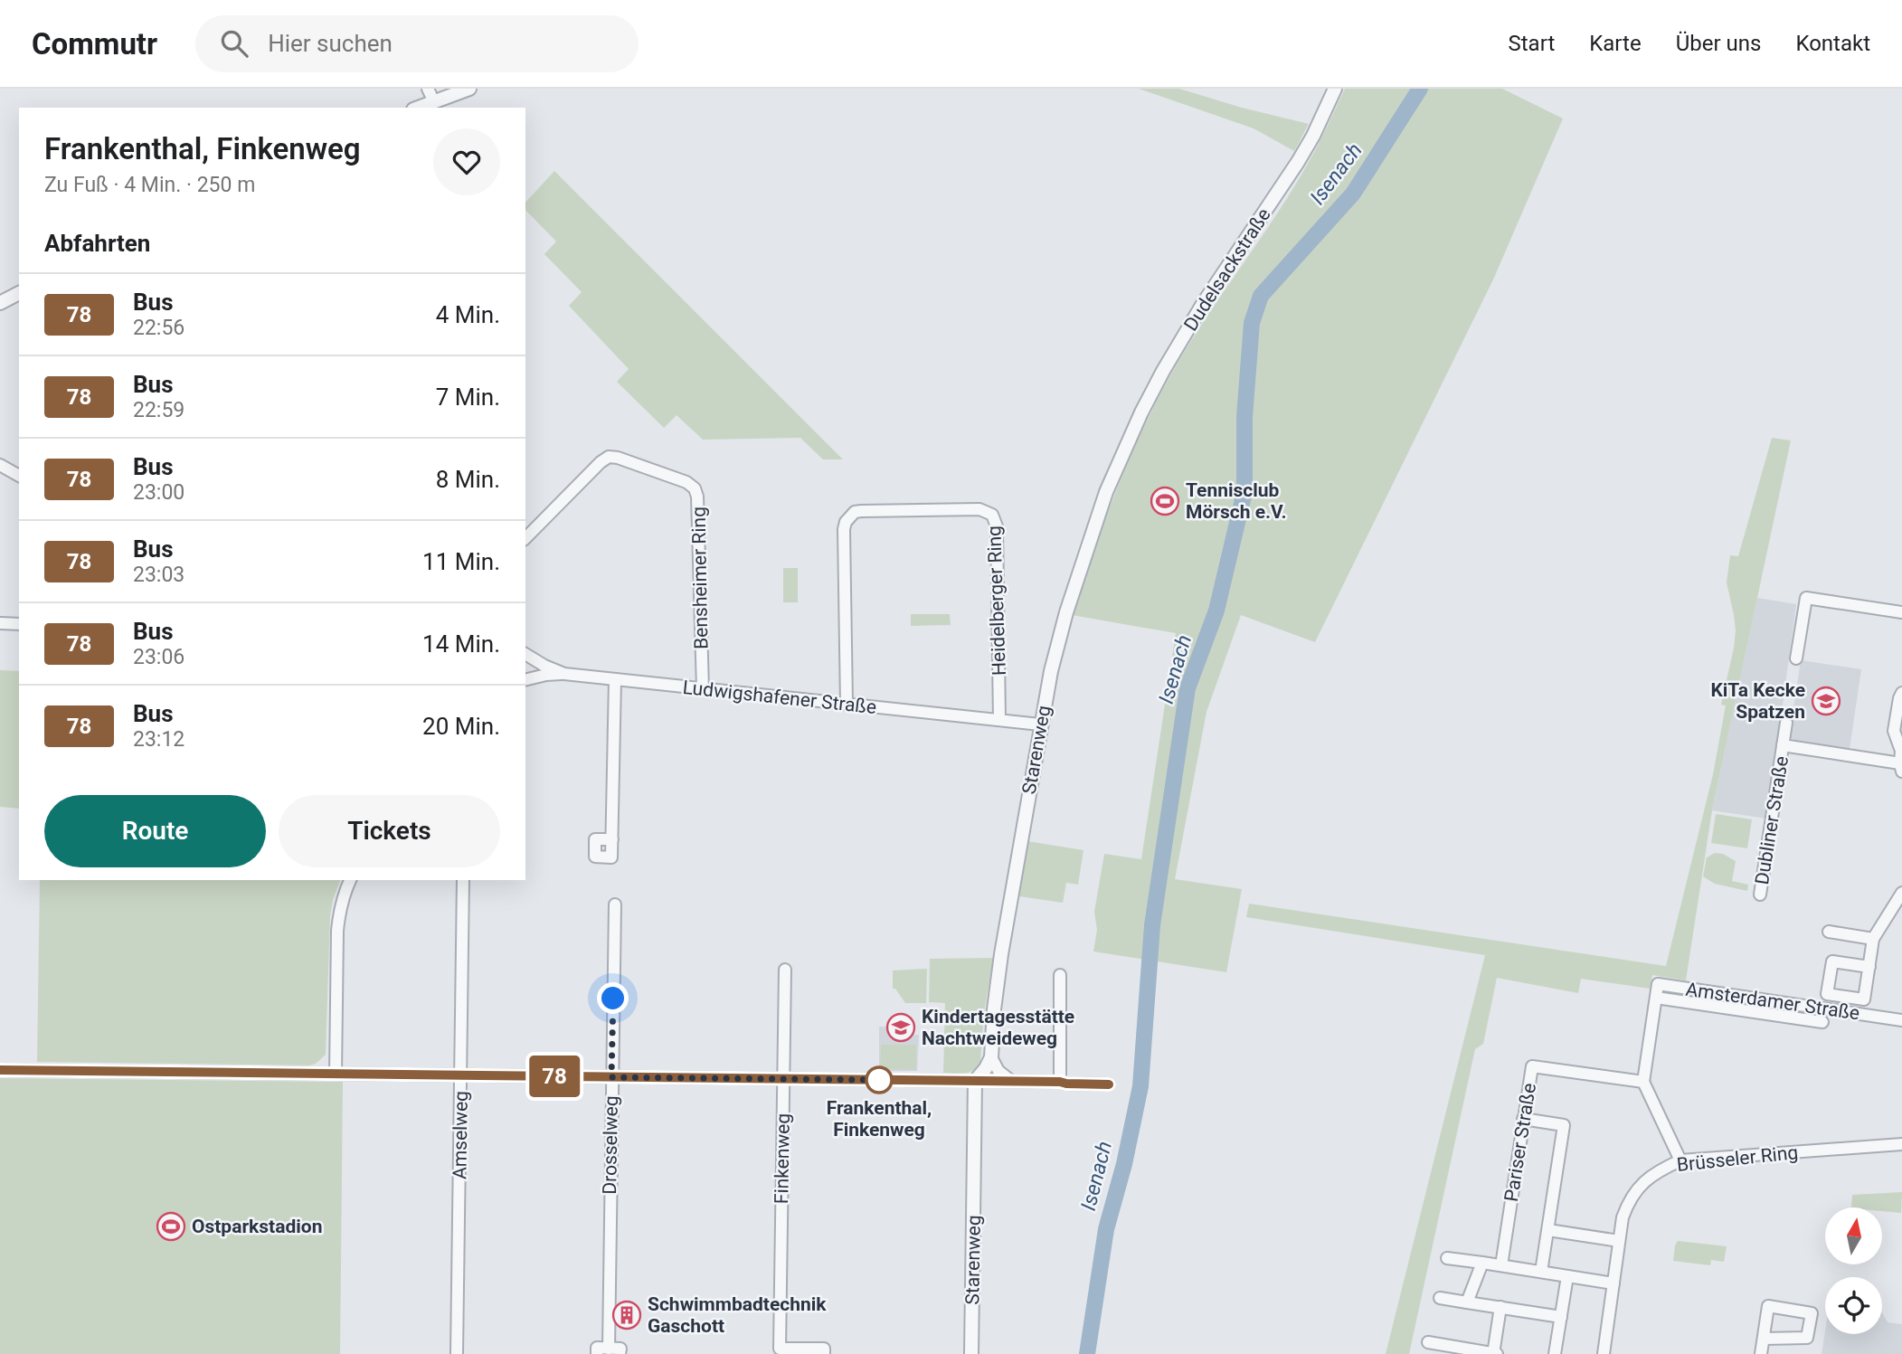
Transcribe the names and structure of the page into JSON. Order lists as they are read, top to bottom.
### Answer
{
  "streets": {
    "street": [
      "Dudelsackstraße",
      "Bensheimer Ring",
      "Heidelberger Ring",
      "Ludwigshafener Straße",
      "Starenweg",
      "Dubliner Straße",
      "Amsterdamer Straße",
      "Amselweg",
      "Pariser Straße",
      "Drosselweg",
      "Finkenweg",
      "Brüsseler Ring"
    ]
  },
  "crossings": [
    ["Dudelsackstraße", "Starenweg"],
    ["Bensheimer Ring", "Ludwigshafener Straße"],
    ["Heidelberger Ring", "Ludwigshafener Straße"],
    ["Ludwigshafener Straße", "Starenweg"]
  ],
  "water": ["Isenach"],
  "places": {
    "sports": ["Tennisclub Mörsch e.V.", "Ostparkstadion"],
    "school or university": ["KiTa Kecke Spatzen", "Kindertagesstätte Nachtweideweg"],
    "other": ["Frankenthal, Finkenweg"],
    "building": ["Schwimmbadtechnik Gaschott"]
  },
  "lines": ["bus line 78"],
  "north": "top",
  "page": {
    "header": "Commutr",
    "search": "Hier suchen",
    "nav": [
      "Start",
      "Karte",
      "Über uns",
      "Kontakt"
    ],
    "on_map": "78",
    "heading": [
      ["Frankenthal, Finkenweg", "Zu Fuß · 4 Min. · 250 m"],
      "Abfahrten"
    ],
    "list": [
      {
        "mark": "78",
        "name": "Bus",
        "note": "22:56",
        "value": "4 Min."
      },
      {
        "mark": "78",
        "name": "Bus",
        "note": "22:59",
        "value": "7 Min."
      },
      {
        "mark": "78",
        "name": "Bus",
        "note": "23:00",
        "value": "8 Min."
      },
      {
        "mark": "78",
        "name": "Bus",
        "note": "23:03",
        "value": "11 Min."
      },
      {
        "mark": "78",
        "name": "Bus",
        "note": "23:06",
        "value": "14 Min."
      },
      {
        "mark": "78",
        "name": "Bus",
        "note": "23:12",
        "value": "20 Min."
      }
    ],
    "buttons": ["Route", "Tickets"]
  }
}
